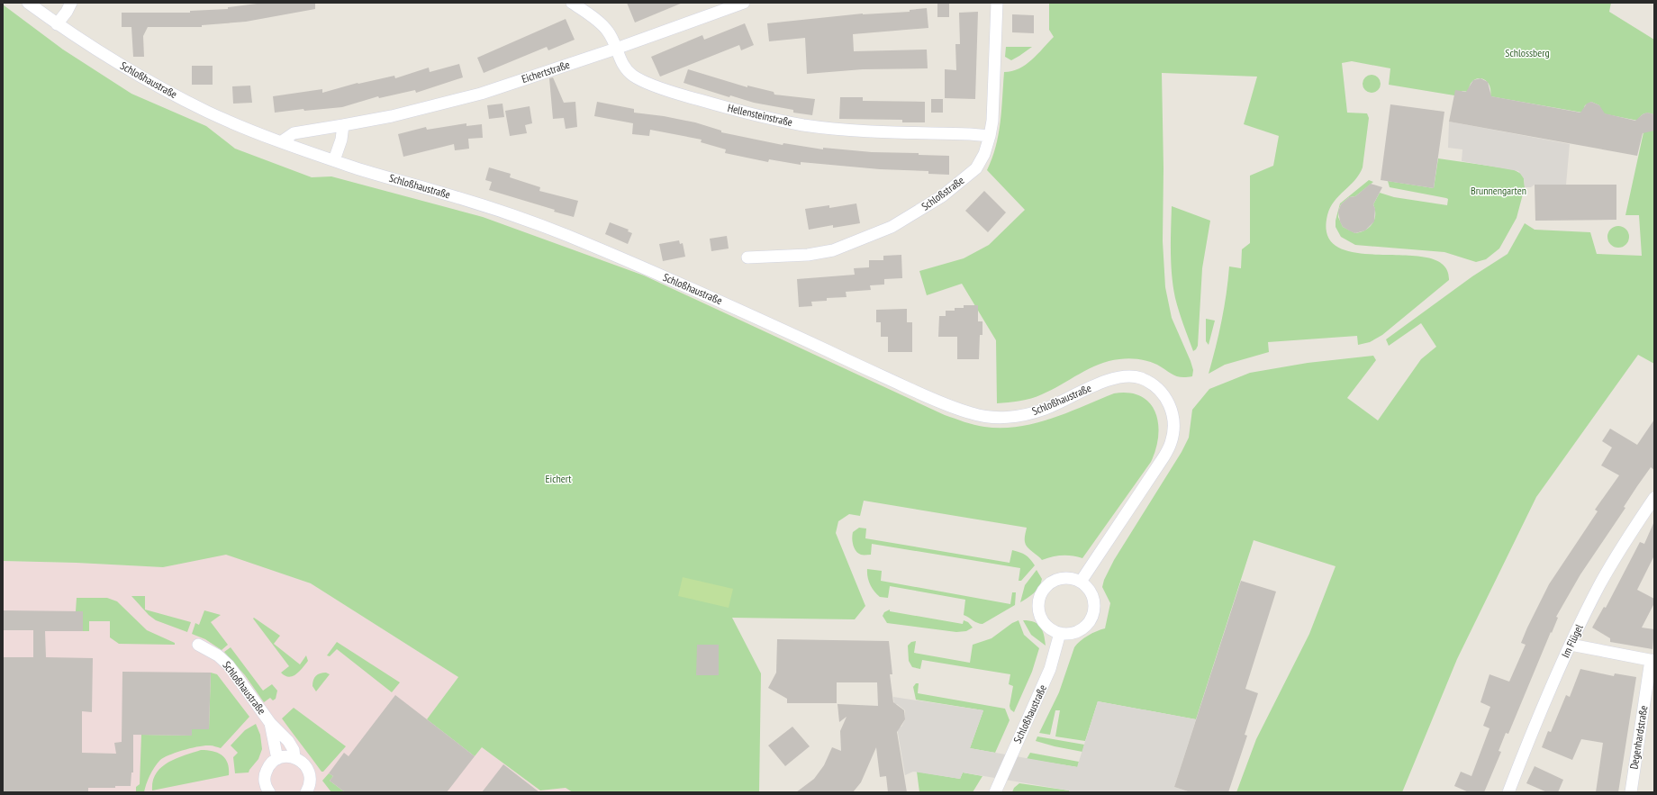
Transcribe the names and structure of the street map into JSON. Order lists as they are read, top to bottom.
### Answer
{
  "streets": {
    "street": [
      "Eichertstraße",
      "Schloßhaustraße",
      "Hellensteinstraße",
      "Schloßstraße",
      "Im Flügel",
      "Degenhardstraße"
    ]
  },
  "crossings": [
    ["Eichertstraße", "Schloßhaustraße"],
    ["Eichertstraße", "Hellensteinstraße"],
    ["Hellensteinstraße", "Schloßstraße"]
  ],
  "parks": ["Schlossberg", "Brunnengarten", "Eichert"]
}
